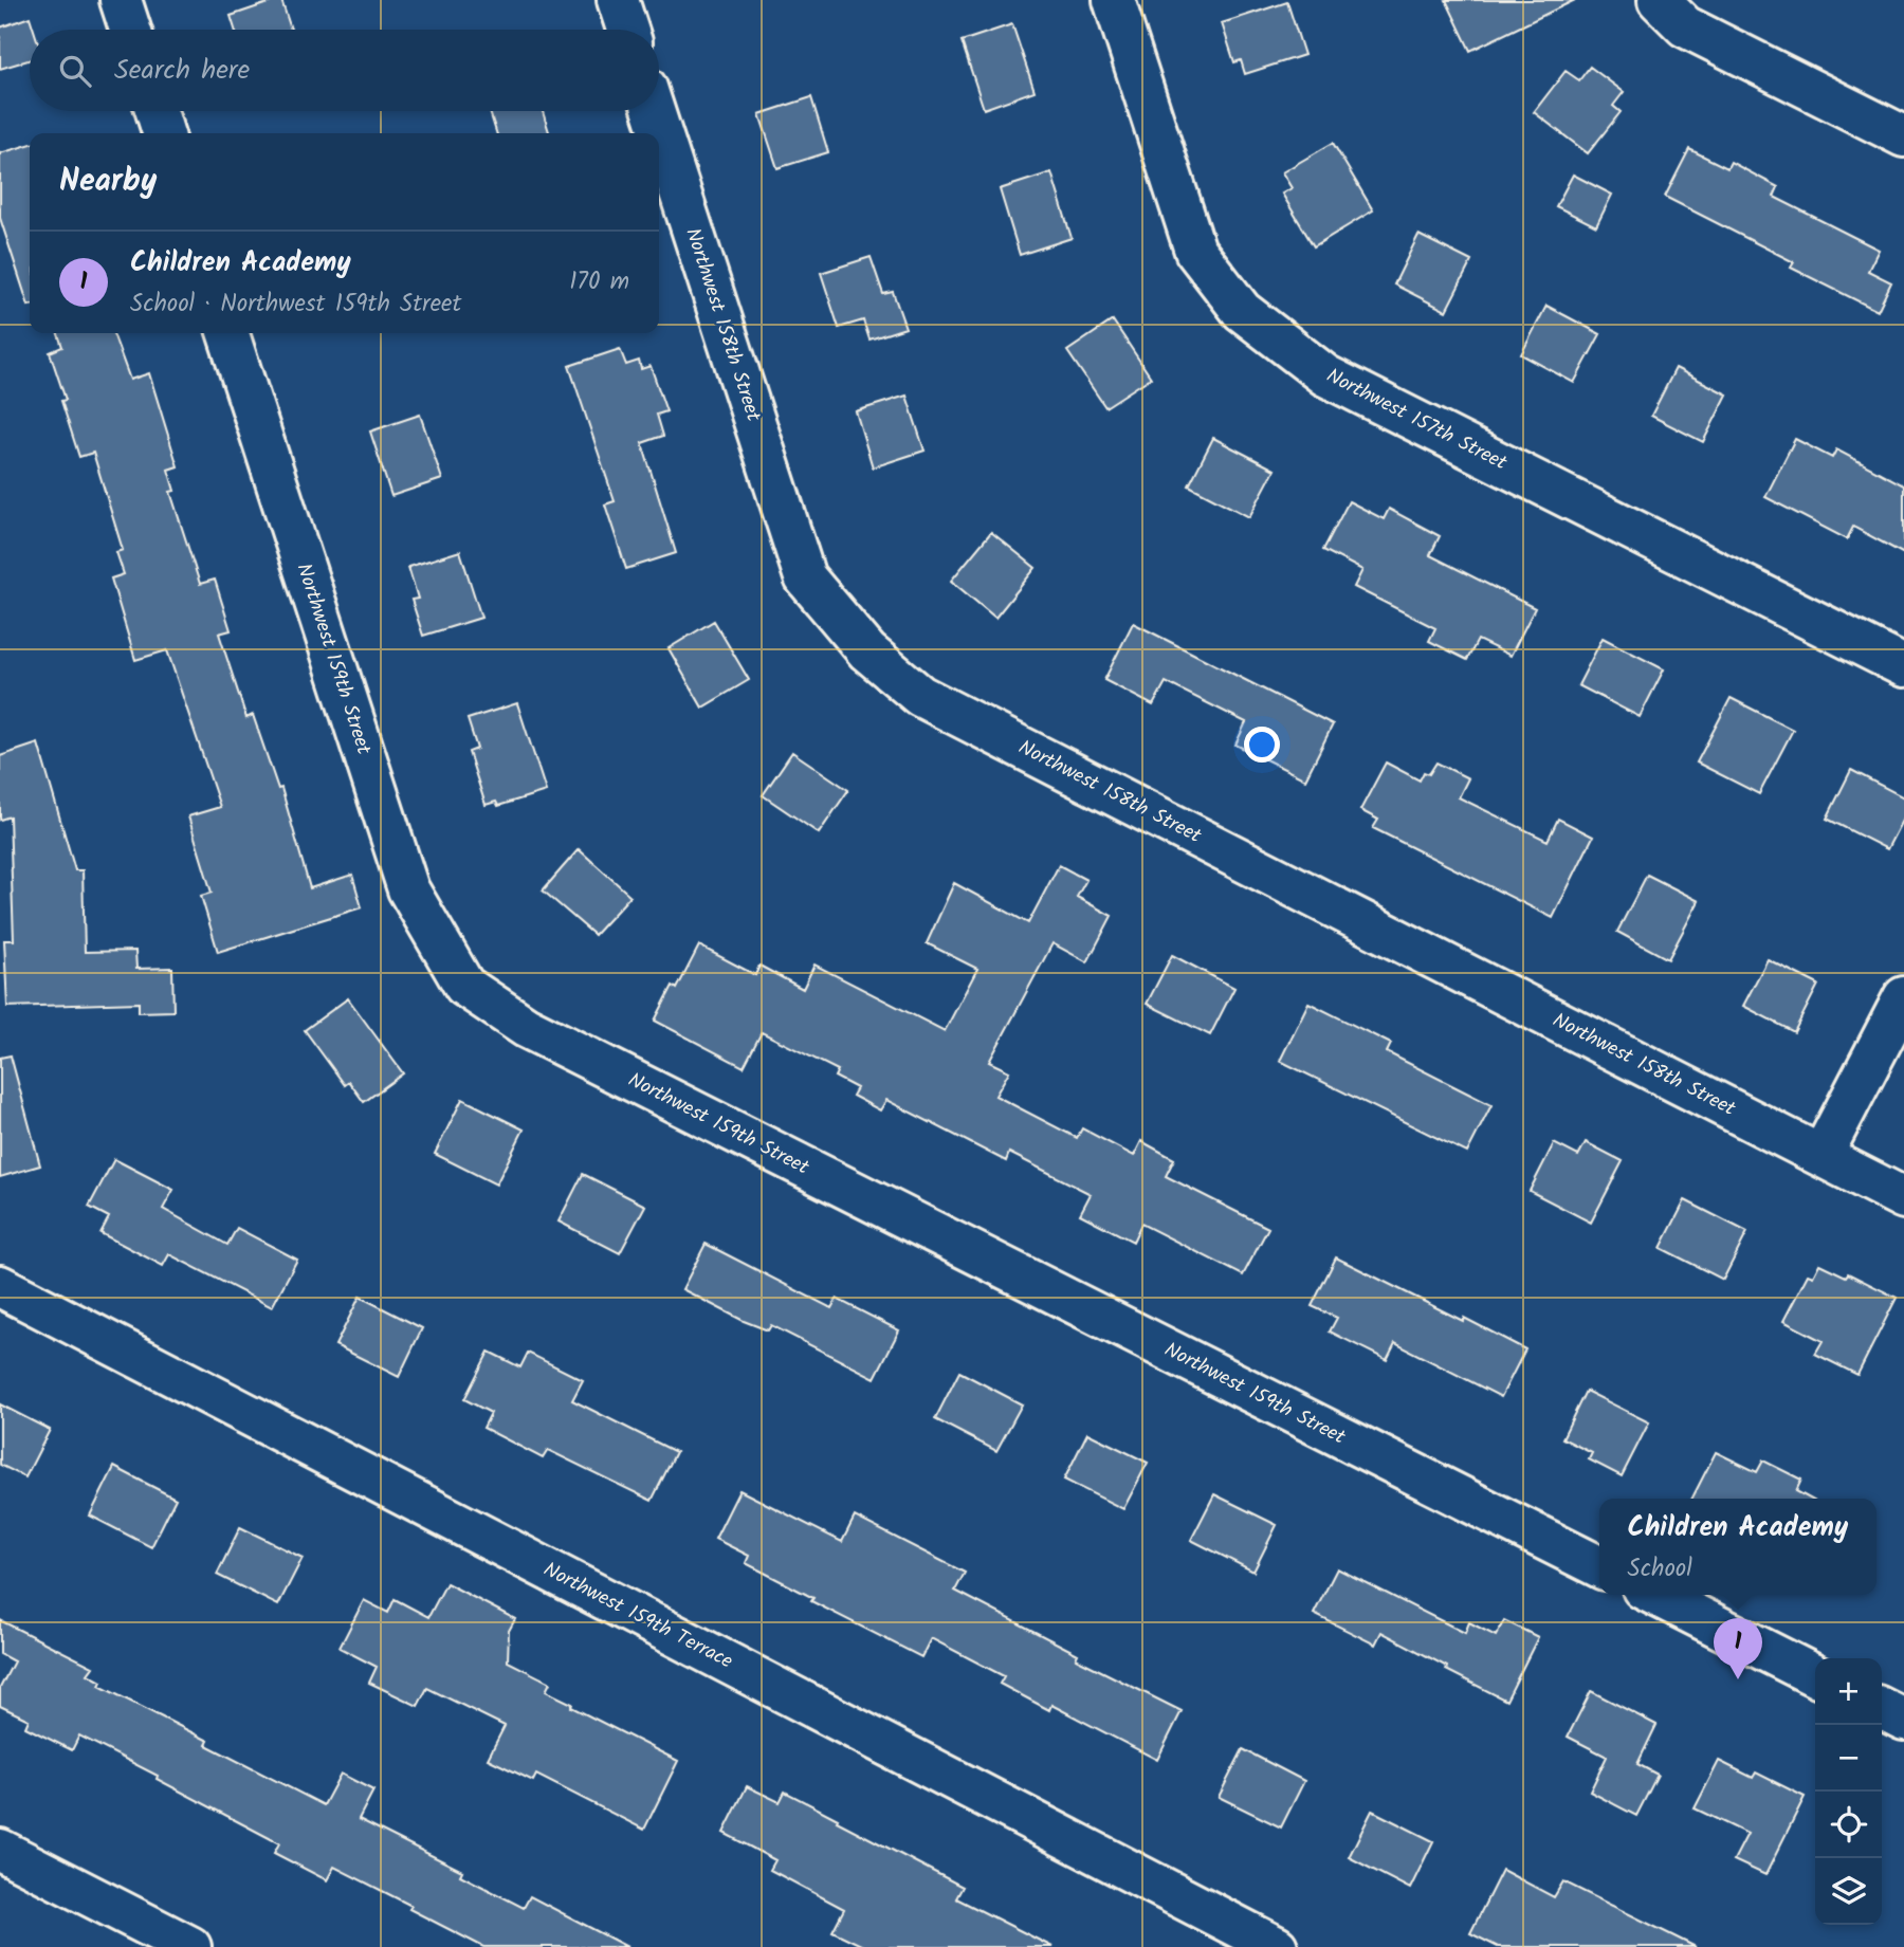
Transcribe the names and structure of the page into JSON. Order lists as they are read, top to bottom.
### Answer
{
  "streets": {
    "street": [
      "Northwest 158th Street",
      "Northwest 157th Street",
      "Northwest 159th Street",
      "Northwest 159th Terrace"
    ]
  },
  "page": {
    "search": "Search here",
    "heading": "Nearby",
    "list": [
      {
        "mark": "1",
        "name": "Children Academy",
        "note": "School · Northwest 159th Street",
        "value": "170 m"
      }
    ],
    "popup": ["Children Academy", "School"],
    "pins": "1",
    "map_buttons": ["+", "−"]
  }
}
